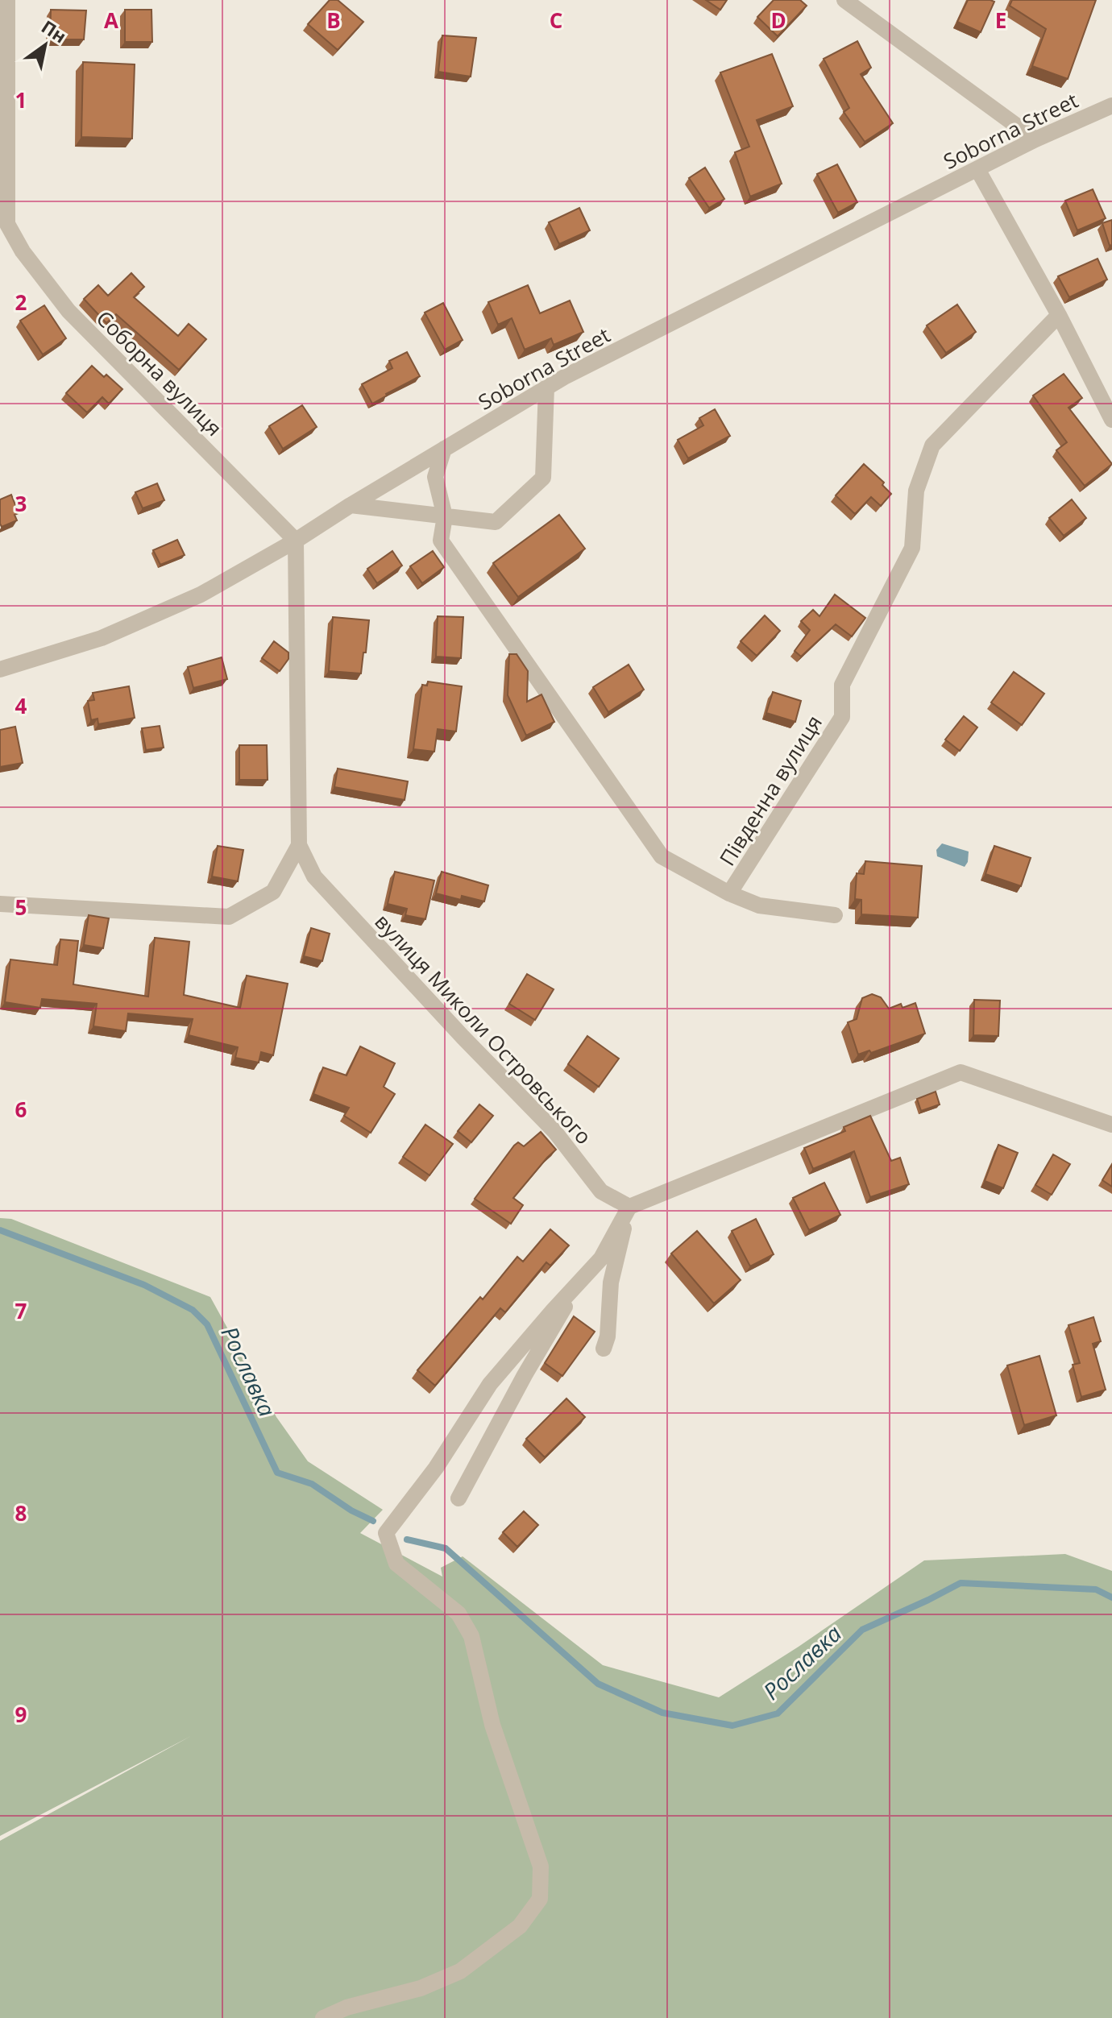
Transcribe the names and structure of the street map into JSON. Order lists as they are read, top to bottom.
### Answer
{
  "streets": {
    "street": [
      "Soborna Street",
      "Соборна вулиця",
      "Південна вулиця",
      "вулиця Миколи Островського"
    ]
  },
  "crossings": [
    ["Soborna Street", "Соборна вулиця"]
  ],
  "water": ["Рославка"],
  "north": "top right",
  "grid": {
    "columns": [
      "A",
      "B",
      "C",
      "D",
      "E"
    ],
    "rows": [
      "1",
      "2",
      "3",
      "4",
      "5",
      "6",
      "7",
      "8",
      "9"
    ]
  }
}
